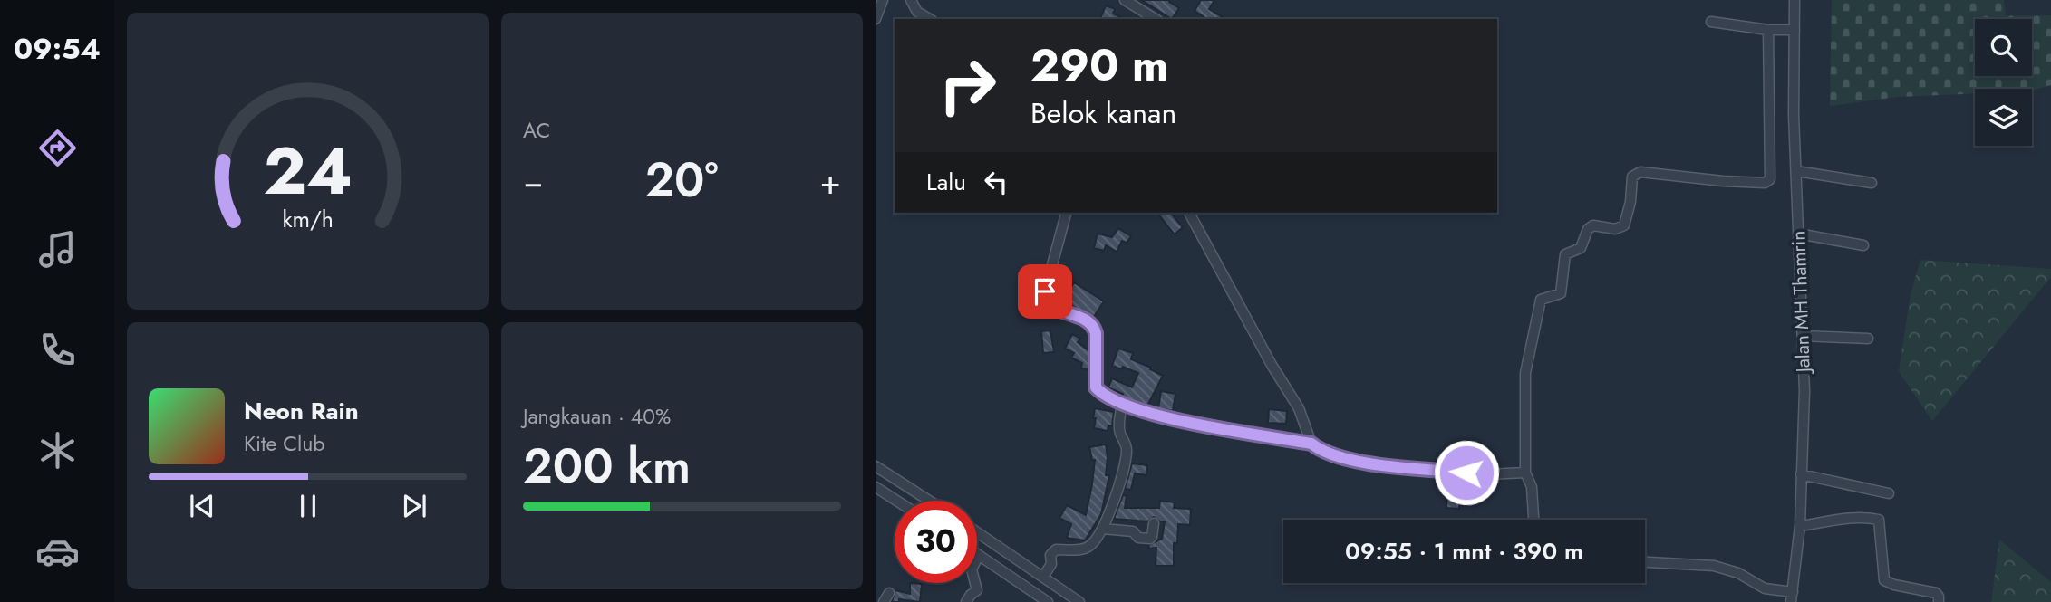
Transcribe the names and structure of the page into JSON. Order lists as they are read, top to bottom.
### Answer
{
  "streets": {
    "street": ["Jalan MH Thamrin"]
  },
  "page": {
    "tabs": "09:54",
    "tile": [
      "AC",
      ["Jangkauan · 40%", "200 km"]
    ],
    "turn": ["290 m", "Belok kanan"],
    "then": "Lalu",
    "heat": ["−", "20°", "+"],
    "song": ["Neon Rain", "Kite Club"],
    "limit": "30",
    "trip": "09:55 · 1 mnt · 390 m",
    "gauge": ["24", "km/h"]
  }
}
